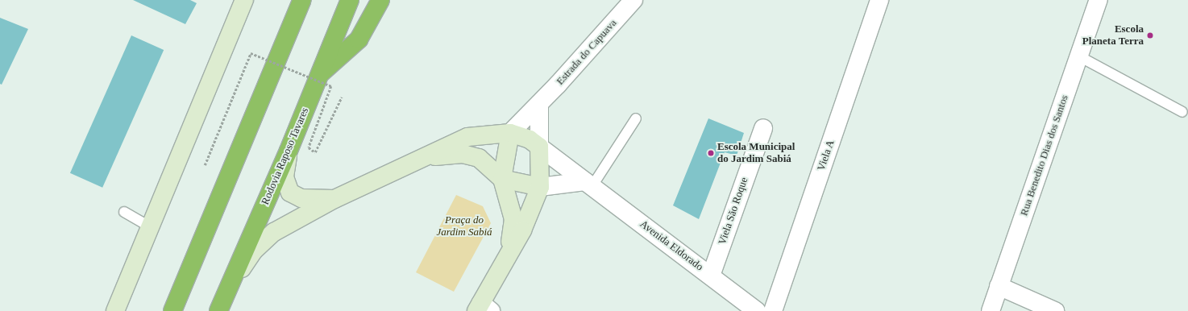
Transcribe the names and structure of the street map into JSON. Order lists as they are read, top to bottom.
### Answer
{
  "streets": {
    "highway": ["Rodovia Raposo Tavares"],
    "street": [
      "Estrada do Capuava",
      "Viela A",
      "Rua Benedito Dias dos Santos",
      "Viela São Roque",
      "Avenida Eldorado"
    ]
  },
  "crossings": [
    ["Viela São Roque", "Avenida Eldorado"]
  ],
  "parks": ["Praça do Jardim Sabiá"],
  "places": ["Escola Planeta Terra", "Escola Municipal do Jardim Sabiá"]
}
